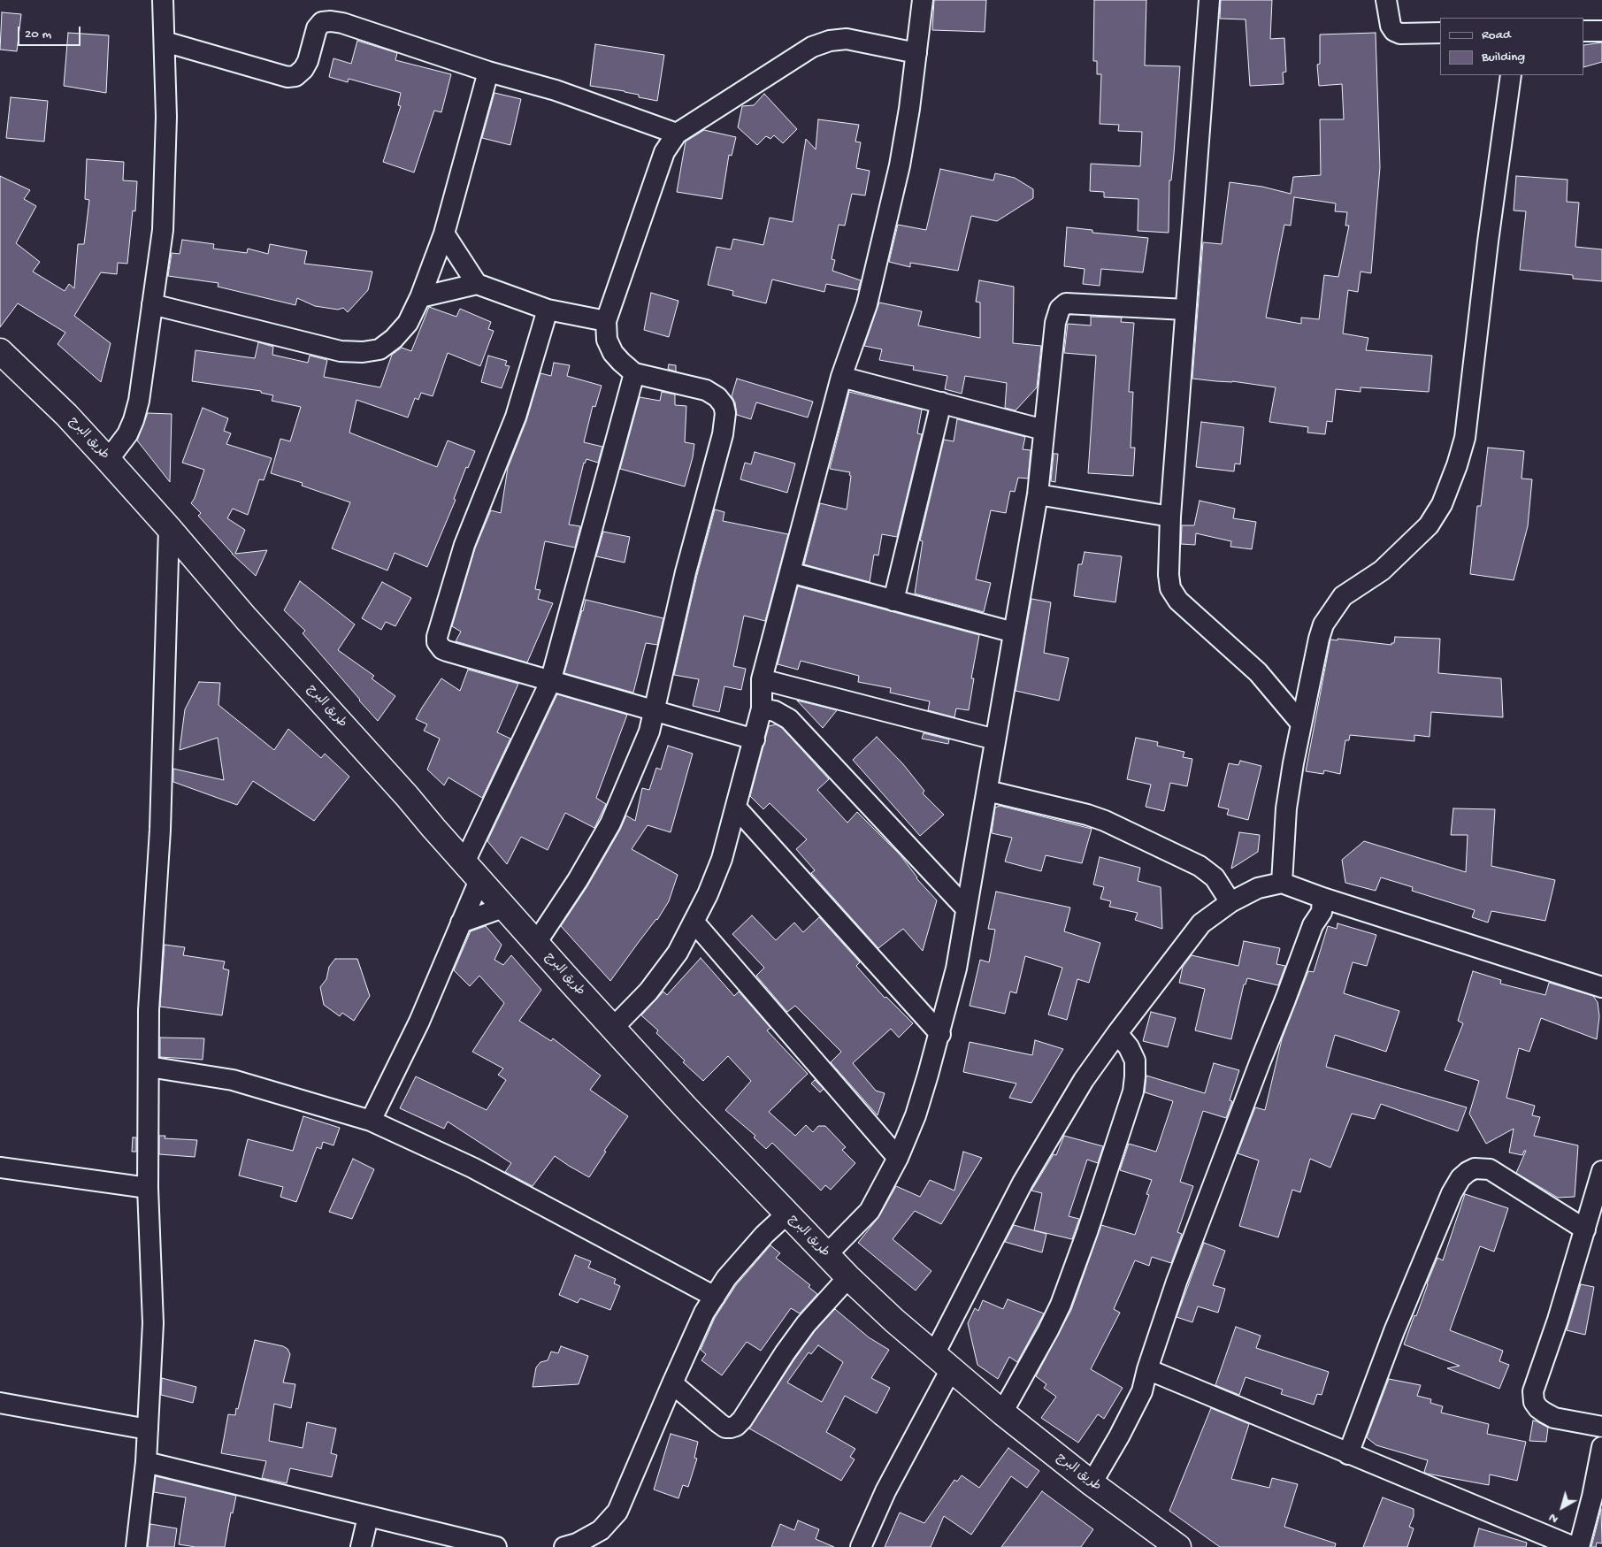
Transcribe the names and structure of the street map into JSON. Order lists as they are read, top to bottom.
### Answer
{
  "streets": {
    "street": ["طريق البرج"]
  },
  "legend": ["Road", "Building"],
  "scale_bar": "20 m",
  "north": "bottom left"
}
